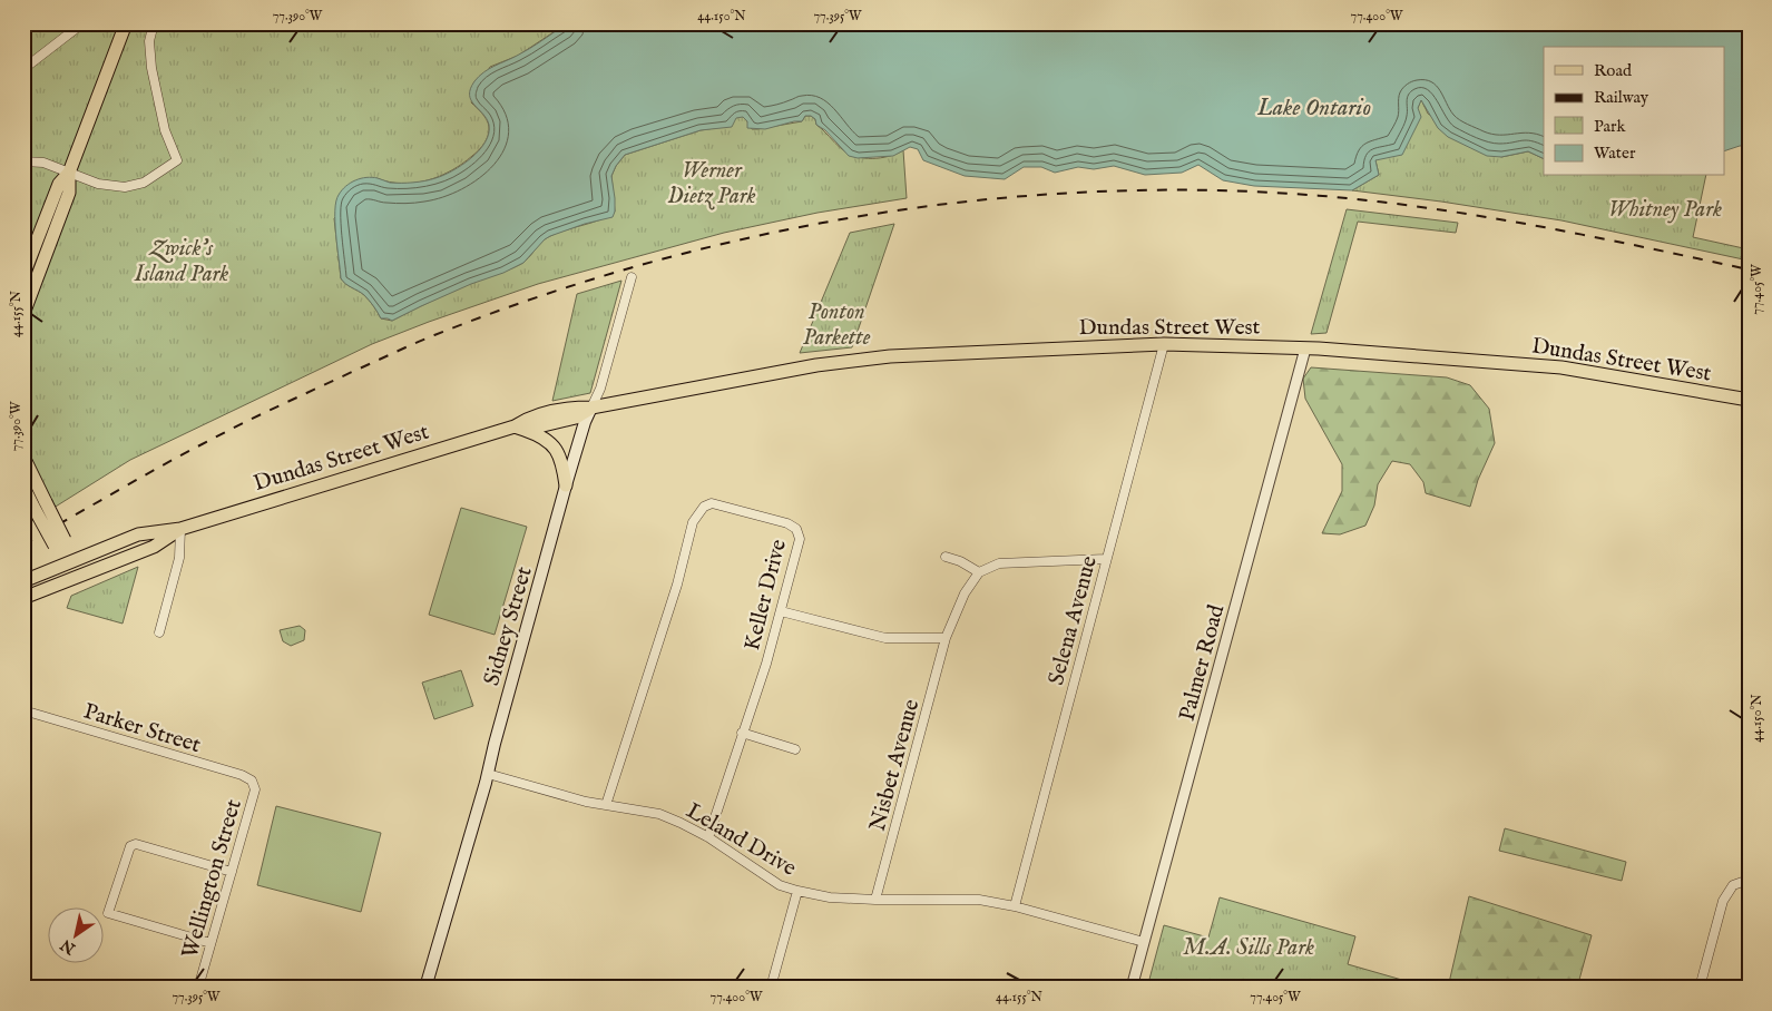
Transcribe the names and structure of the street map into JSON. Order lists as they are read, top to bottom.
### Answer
{
  "streets": {
    "main road": ["Dundas Street West", "Sidney Street"],
    "street": [
      "Keller Drive",
      "Selena Avenue",
      "Palmer Road",
      "Parker Street",
      "Nisbet Avenue",
      "Leland Drive",
      "Wellington Street"
    ]
  },
  "crossings": [
    ["Dundas Street West", "Selena Avenue"],
    ["Dundas Street West", "Sidney Street"],
    ["Dundas Street West", "Palmer Road"],
    ["Keller Drive", "Leland Drive"],
    ["Selena Avenue", "Leland Drive"],
    ["Sidney Street", "Leland Drive"],
    ["Palmer Road", "Leland Drive"],
    ["Parker Street", "Wellington Street"],
    ["Nisbet Avenue", "Leland Drive"]
  ],
  "water": ["Lake Ontario"],
  "parks": [
    "Werner Dietz Park",
    "Whitney Park",
    "Zwick's Island Park",
    "Ponton Parkette",
    "M.A. Sills Park"
  ],
  "legend": [
    "Road",
    "Railway",
    "Park",
    "Water"
  ],
  "north": "bottom left",
  "coordinates": [
    "77.390°W",
    "44.150°N",
    "77.395°W",
    "77.400°W",
    "77.405°W",
    "44.155°N"
  ]
}
